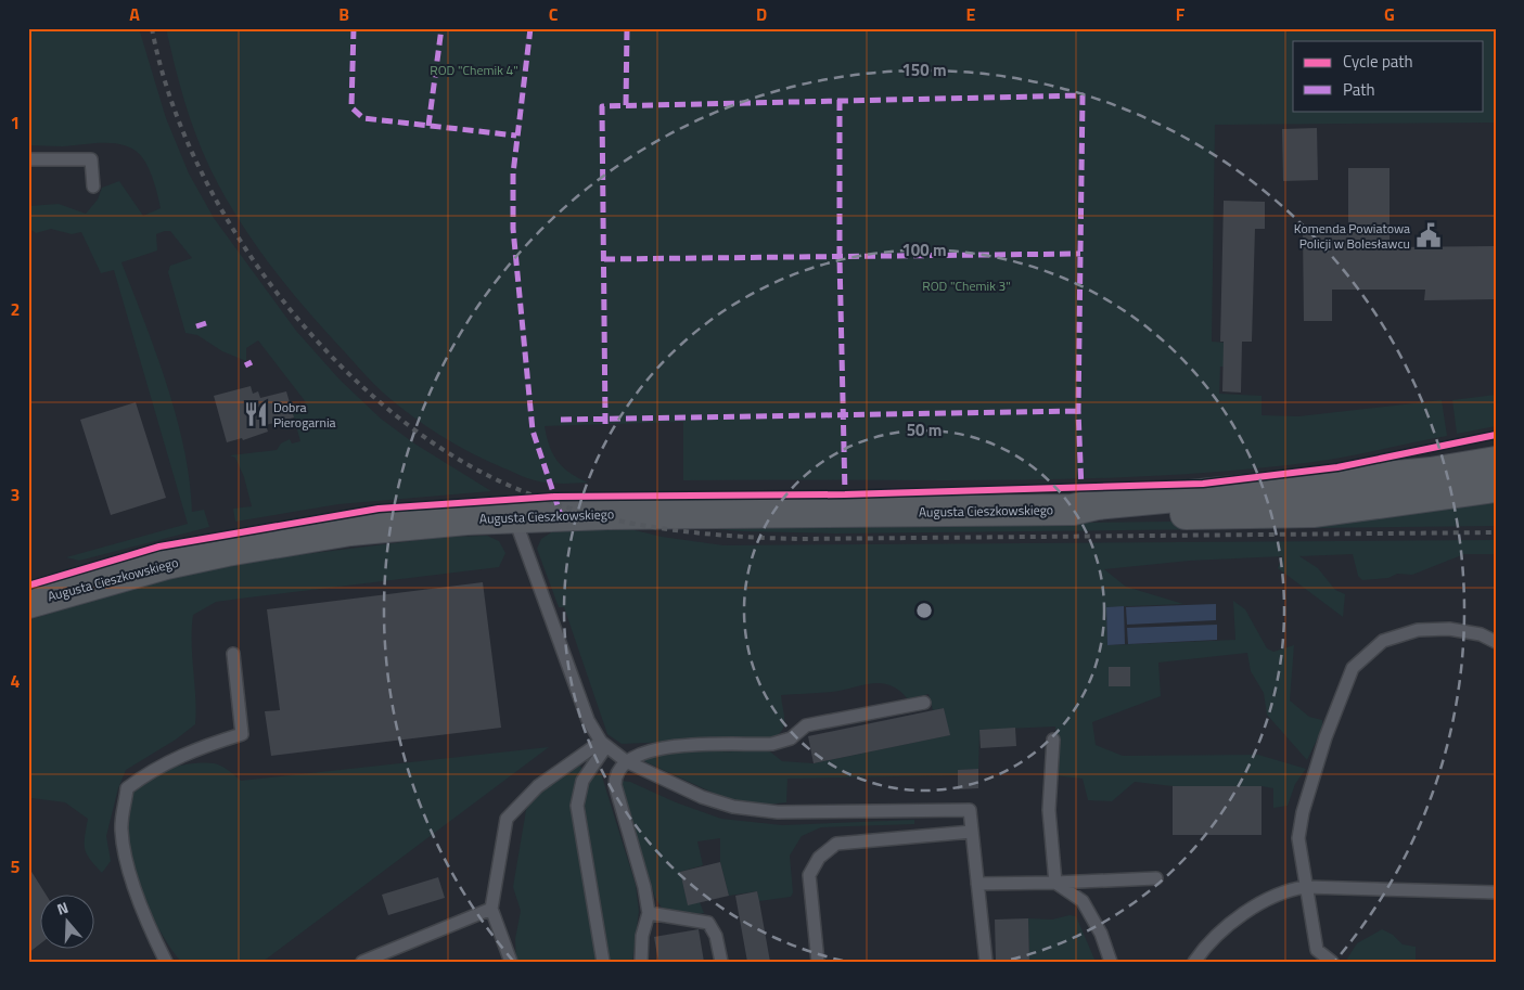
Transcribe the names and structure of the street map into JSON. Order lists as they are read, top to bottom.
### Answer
{
  "streets": {
    "main road": ["Augusta Cieszkowskiego"]
  },
  "parks": ["ROD \"Chemik 4\"", "ROD \"Chemik 3\""],
  "places": {
    "public building": ["Komenda Powiatowa Policji w Bolesławcu"],
    "restaurant": ["Dobra Pierogarnia"]
  },
  "legend": ["Cycle path", "Path"],
  "north": "top",
  "grid": {
    "columns": [
      "A",
      "B",
      "C",
      "D",
      "E",
      "F",
      "G"
    ],
    "rows": [
      "1",
      "2",
      "3",
      "4",
      "5"
    ]
  },
  "rings": ["150 m", "100 m", "50 m"]
}
